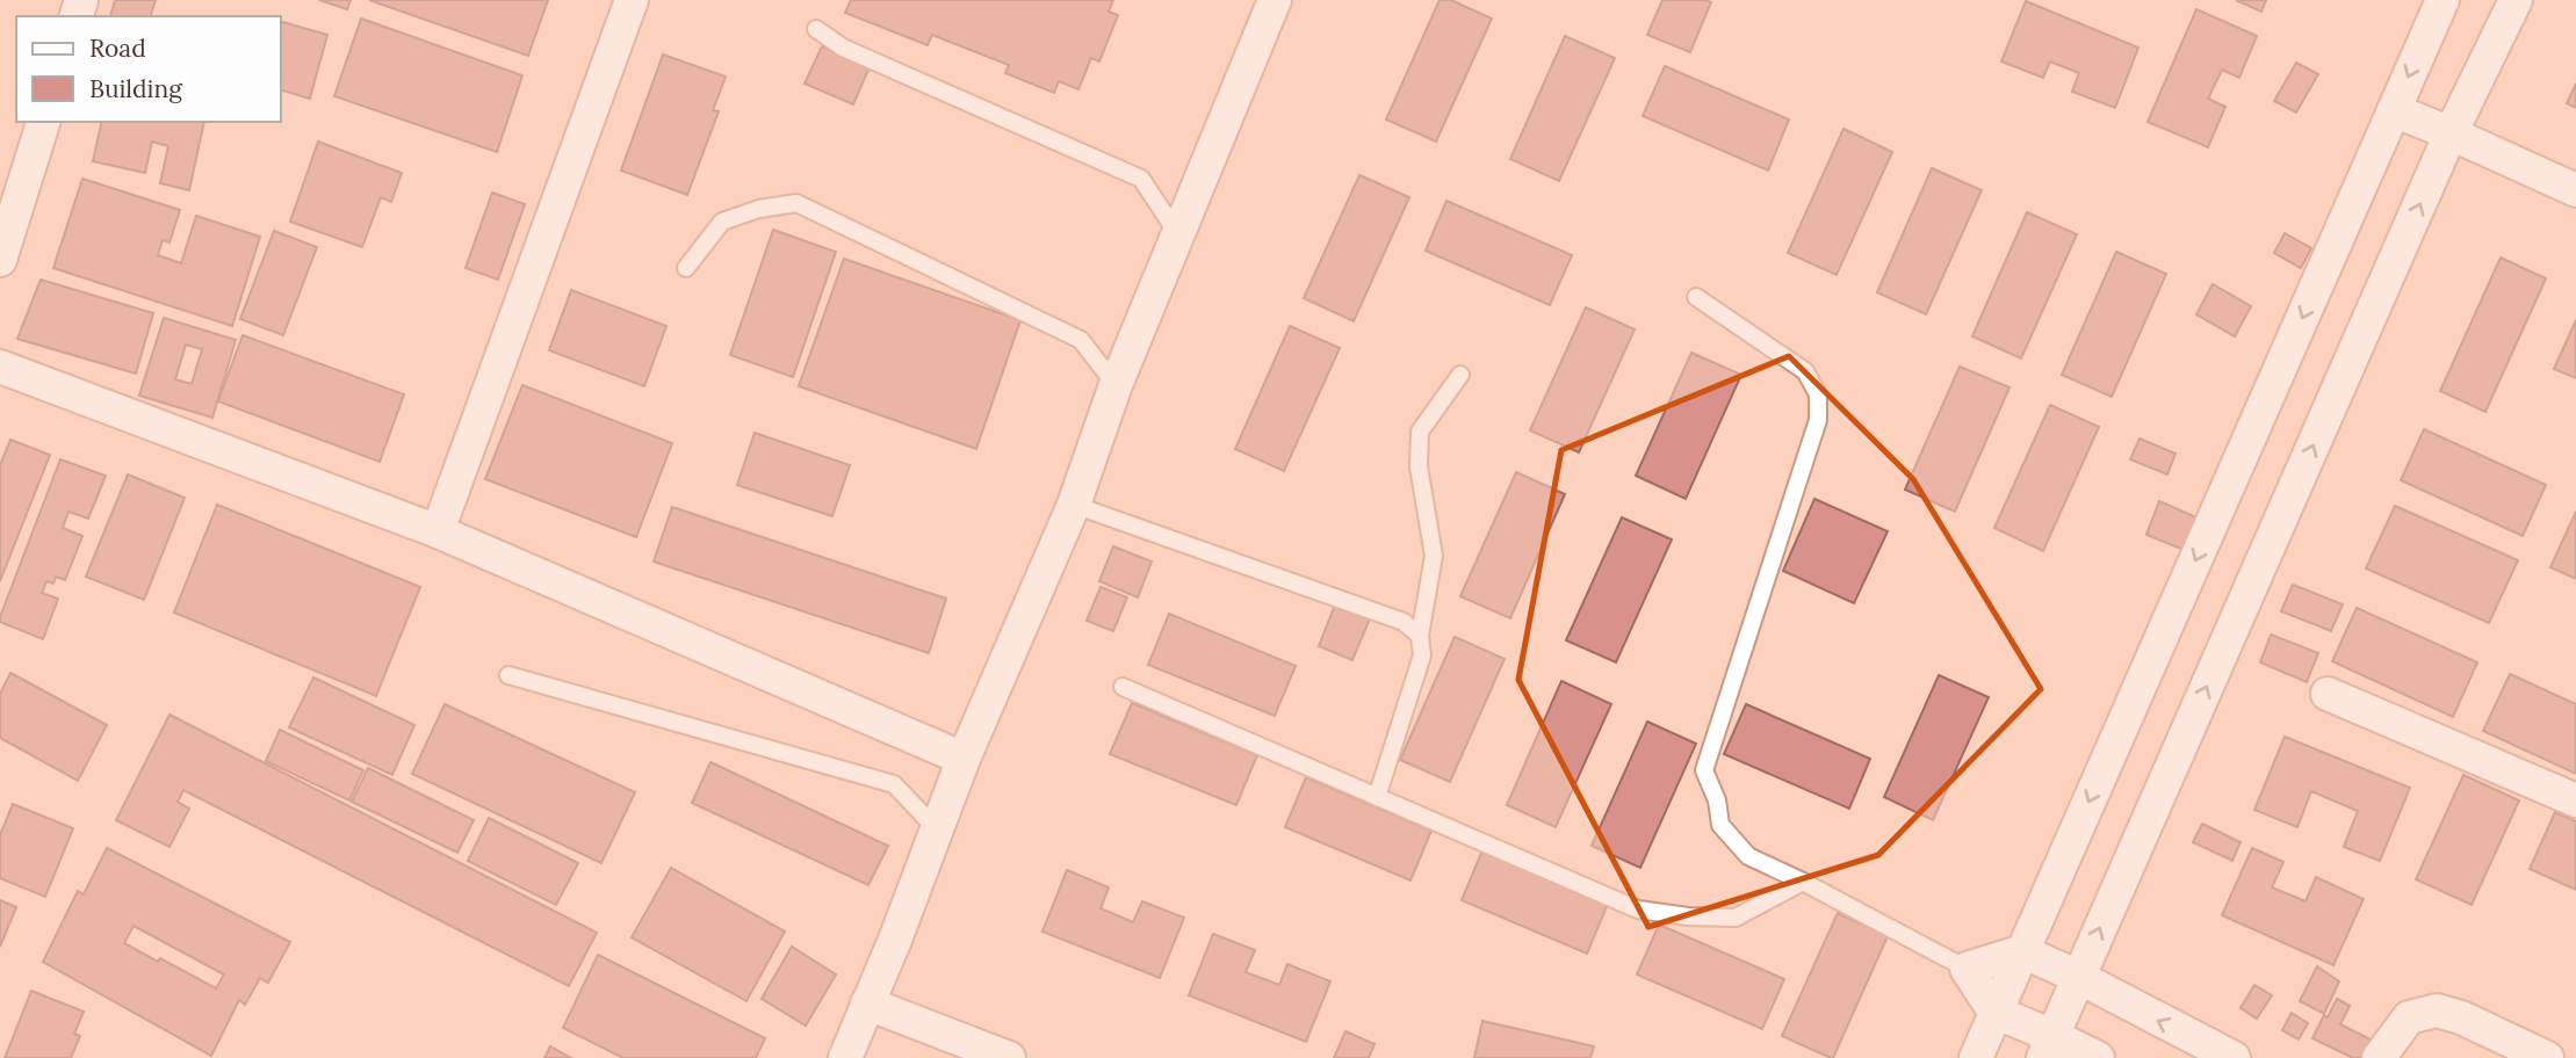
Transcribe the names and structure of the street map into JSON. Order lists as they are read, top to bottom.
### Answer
{
  "legend": ["Road", "Building"]
}
